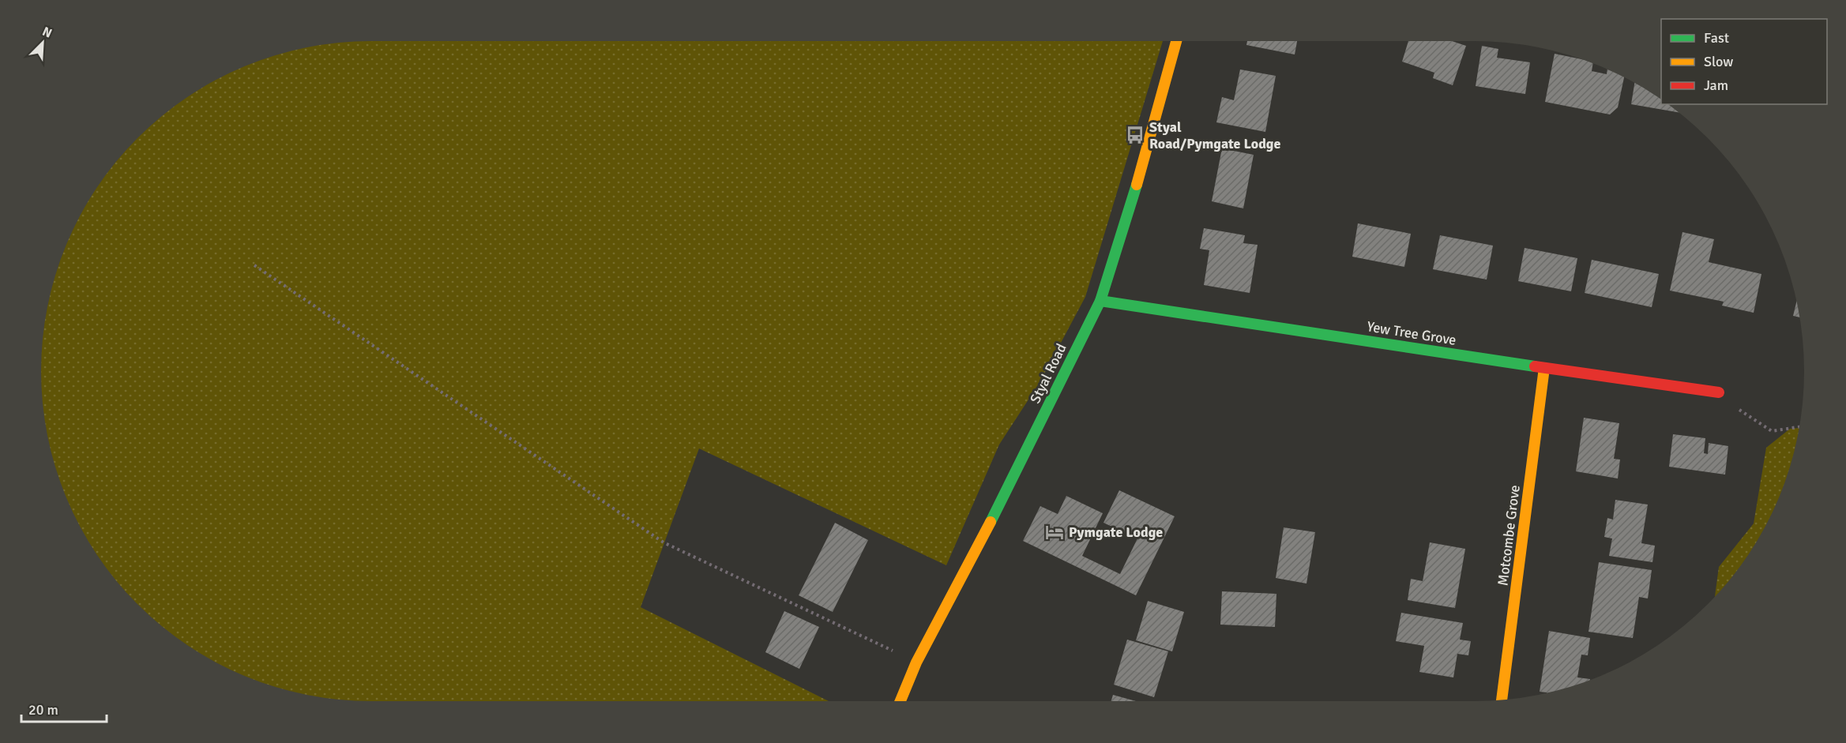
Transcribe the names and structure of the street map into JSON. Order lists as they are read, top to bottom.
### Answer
{
  "streets": {
    "street": ["Yew Tree Grove", "Styal Road", "Motcombe Grove"]
  },
  "crossings": [
    ["Yew Tree Grove", "Styal Road"],
    ["Yew Tree Grove", "Motcombe Grove"]
  ],
  "places": {
    "bus stop": ["Styal Road/Pymgate Lodge"],
    "hotel": ["Pymgate Lodge"]
  },
  "legend": ["Fast", "Slow", "Jam"],
  "scale_bar": "20 m",
  "north": "top right"
}
